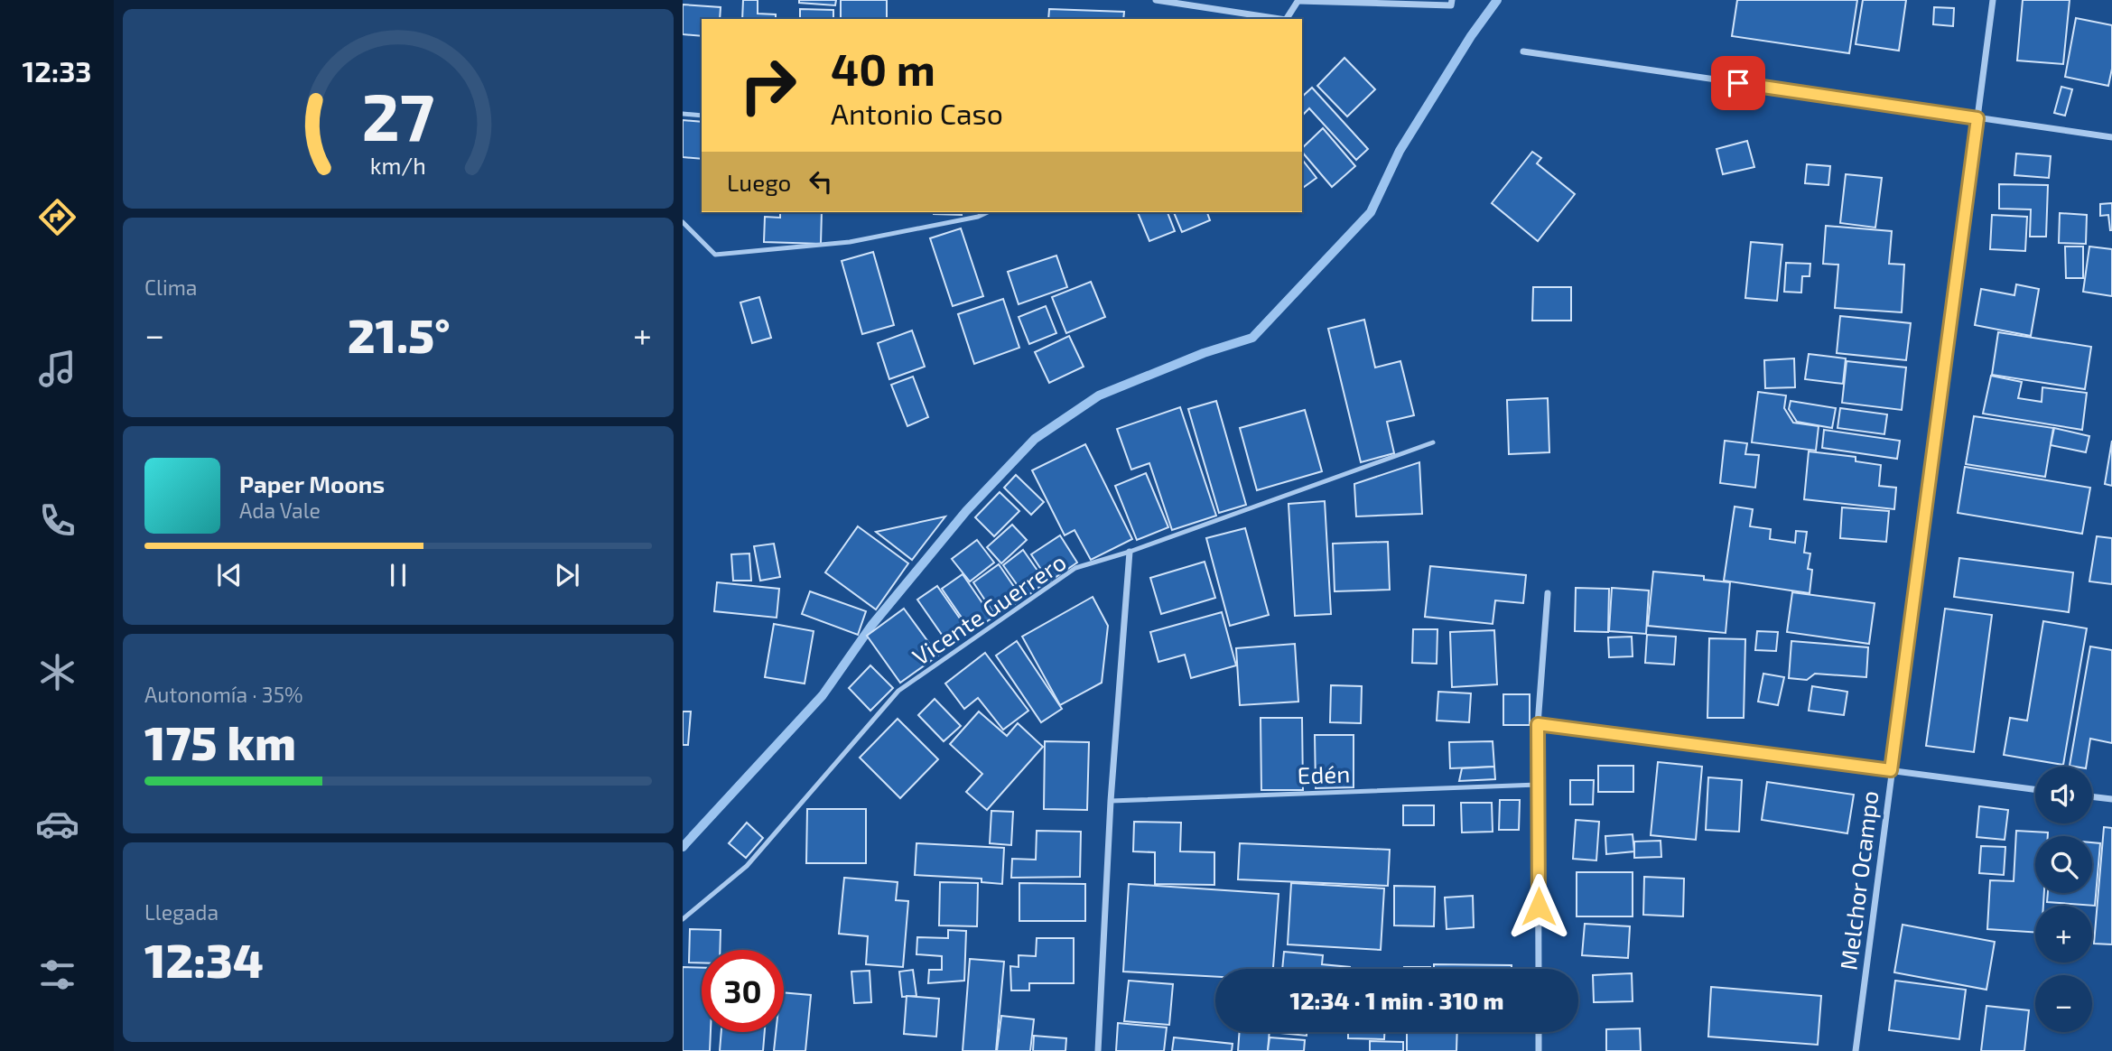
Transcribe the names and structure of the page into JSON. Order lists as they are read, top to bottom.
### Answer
{
  "streets": {
    "street": ["Melchor Ocampo"],
    "lane": ["Vicente Guerrero", "Edén"]
  },
  "page": {
    "tabs": "12:33",
    "turn": ["40 m", "Antonio Caso"],
    "then": "Luego",
    "tile": [
      "Clima",
      ["Autonomía · 35%", "175 km"],
      ["Llegada", "12:34"]
    ],
    "heat": ["−", "21.5°", "+"],
    "song": ["Paper Moons", "Ada Vale"],
    "map_buttons": ["+", "−"],
    "limit": "30",
    "trip": "12:34 · 1 min · 310 m",
    "gauge": ["27", "km/h"]
  }
}
